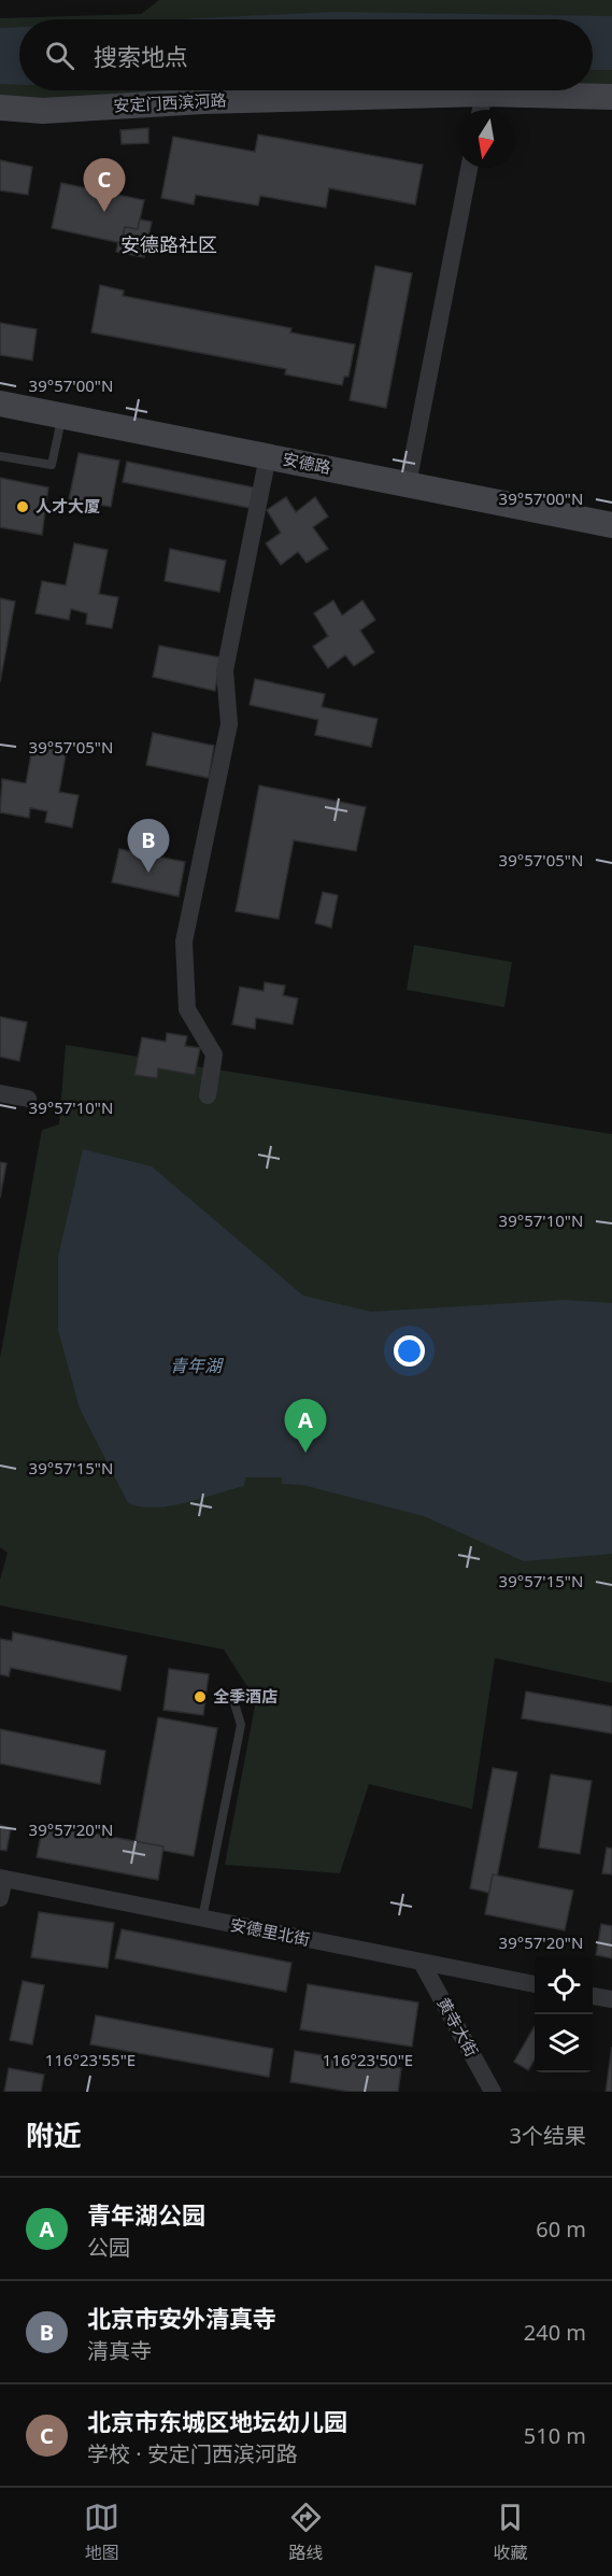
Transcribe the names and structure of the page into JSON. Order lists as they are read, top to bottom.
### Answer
{
  "streets": {
    "street": [
      "安定门西滨河路",
      "安德路",
      "安德里北街",
      "黄寺大街"
    ]
  },
  "crossings": [
    ["安德里北街", "黄寺大街"]
  ],
  "districts": ["安德路社区"],
  "water": ["青年湖"],
  "places": ["人才大厦", "全季酒店"],
  "north": "bottom",
  "page": {
    "search": "搜索地点",
    "pins": ["C", "B", "A"],
    "heading": ["附近", "3个结果"],
    "list": [
      {
        "mark": "A",
        "name": "青年湖公园",
        "note": "公园",
        "value": "60 m"
      },
      {
        "mark": "B",
        "name": "北京市安外清真寺",
        "note": "清真寺",
        "value": "240 m"
      },
      {
        "mark": "C",
        "name": "北京市东城区地坛幼儿园",
        "note": "学校 · 安定门西滨河路",
        "value": "510 m"
      }
    ],
    "nav": ["地图", "路线", "收藏"]
  },
  "coordinates": [
    "39°57'00\"N",
    "39°57'05\"N",
    "39°57'10\"N",
    "39°57'15\"N",
    "39°57'20\"N",
    "116°23'55\"E",
    "116°23'50\"E"
  ]
}
